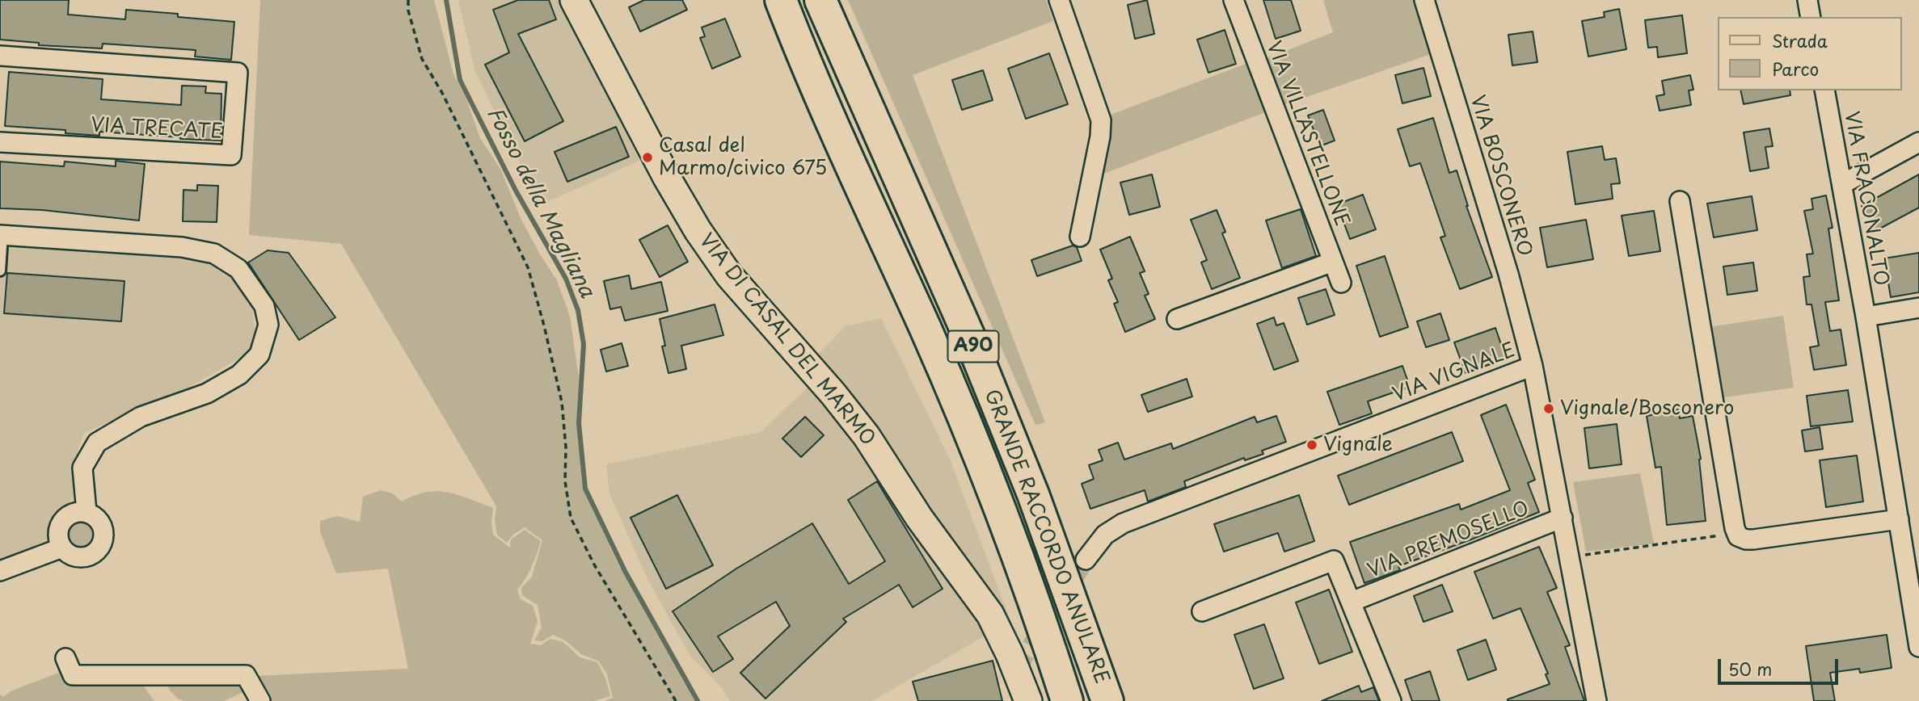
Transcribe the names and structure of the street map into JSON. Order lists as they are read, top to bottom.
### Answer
{
  "streets": {
    "highway": ["A90", "GRANDE RACCORDO ANULARE"],
    "main road": ["VIA DI CASAL DEL MARMO"],
    "street": [
      "VIA TRECATE",
      "VIA VILLASTELLONE",
      "VIA BOSCONERO",
      "VIA FRACONALTO",
      "VIA VIGNALE",
      "VIA PREMOSELLO"
    ]
  },
  "crossings": [
    ["VIA BOSCONERO", "VIA VIGNALE"],
    ["VIA VIGNALE", "VIA PREMOSELLO"]
  ],
  "water": ["Fosso della Magliana"],
  "places": ["Casal del Marmo/civico 675", "Vignale/Bosconero", "Vignale"],
  "legend": ["Strada", "Parco"],
  "scale_bar": "50 m"
}
